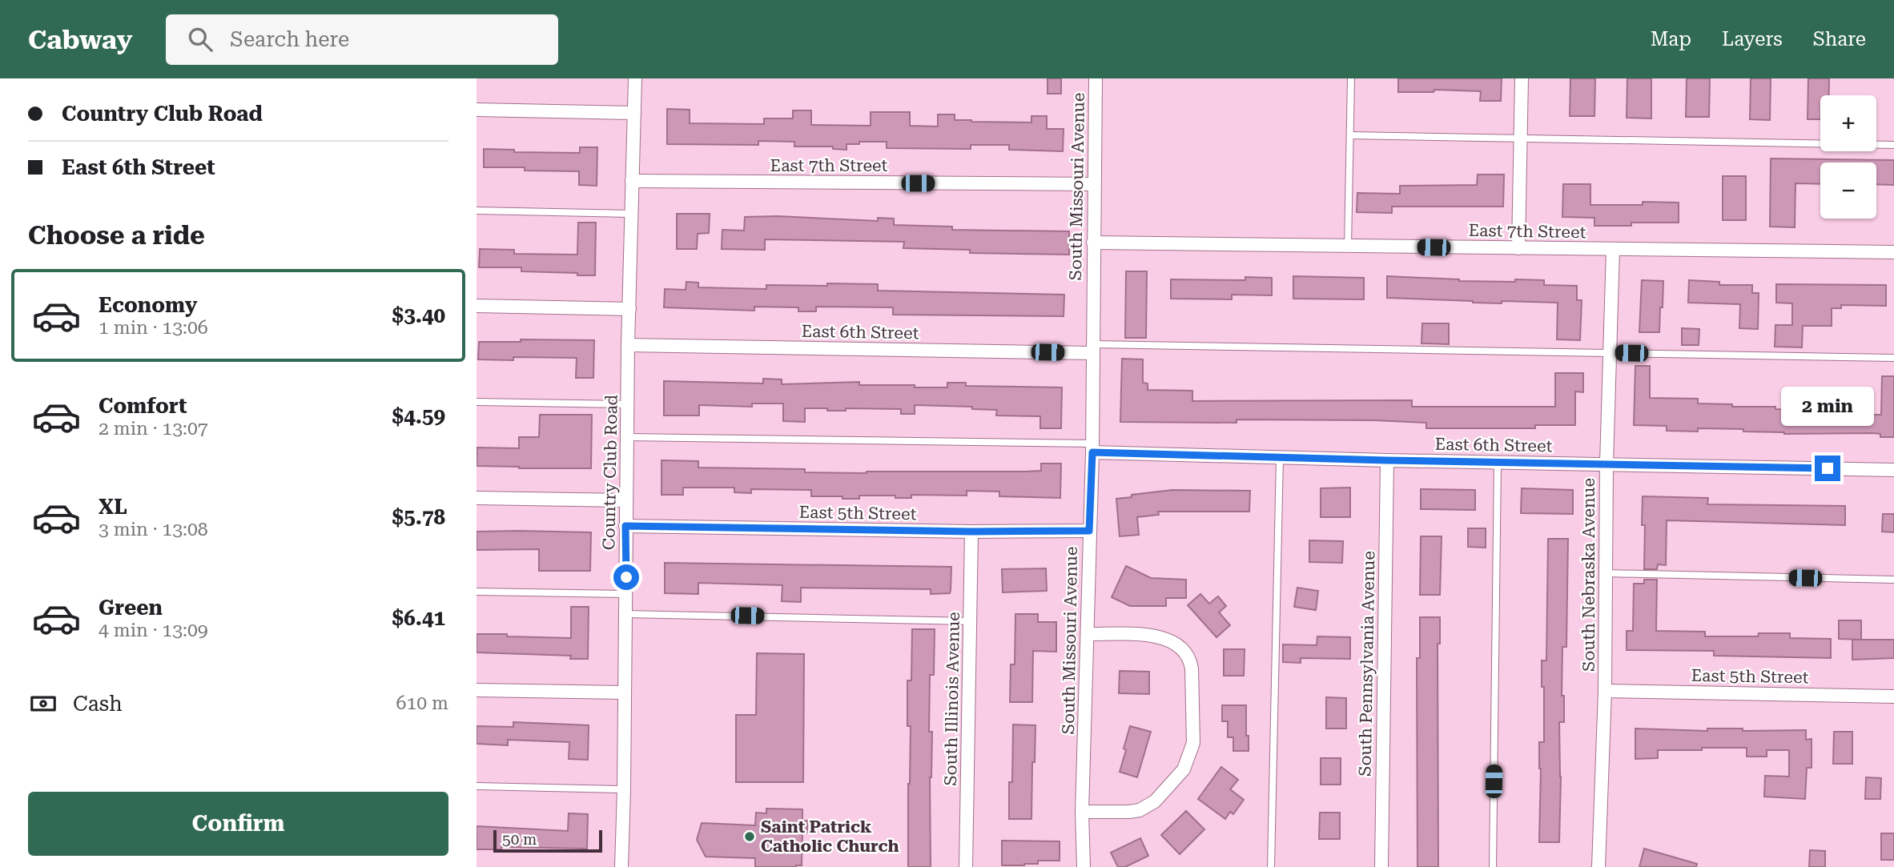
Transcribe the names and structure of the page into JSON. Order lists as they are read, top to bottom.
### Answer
{
  "streets": {
    "street": [
      "East 7th Street",
      "South Missouri Avenue",
      "East 6th Street",
      "Country Club Road",
      "East 5th Street",
      "South Nebraska Avenue",
      "South Pennsylvania Avenue",
      "South Illinois Avenue"
    ]
  },
  "crossings": [
    ["East 7th Street", "South Missouri Avenue"],
    ["East 7th Street", "Country Club Road"],
    ["East 7th Street", "South Nebraska Avenue"],
    ["South Missouri Avenue", "East 6th Street"],
    ["South Missouri Avenue", "East 5th Street"],
    ["East 6th Street", "Country Club Road"],
    ["East 6th Street", "South Nebraska Avenue"],
    ["East 6th Street", "South Pennsylvania Avenue"],
    ["Country Club Road", "East 5th Street"],
    ["East 5th Street", "South Nebraska Avenue"],
    ["East 5th Street", "South Illinois Avenue"]
  ],
  "places": ["Saint Patrick Catholic Church"],
  "scale_bar": "50 m",
  "page": {
    "header": "Cabway",
    "search": "Search here",
    "nav": ["Map", "Layers", "Share"],
    "banner": ["Country Club Road", "East 6th Street"],
    "map_buttons": ["+", "−"],
    "heading": "Choose a ride",
    "list": [
      {
        "name": "Economy",
        "note": "1 min · 13:06",
        "value": "$3.40"
      },
      {
        "name": "Comfort",
        "note": "2 min · 13:07",
        "value": "$4.59"
      },
      {
        "name": "XL",
        "note": "3 min · 13:08",
        "value": "$5.78"
      },
      {
        "name": "Green",
        "note": "4 min · 13:09",
        "value": "$6.41"
      }
    ],
    "bubble": "2 min",
    "pay": ["Cash", "610 m"],
    "buttons": "Confirm",
    "scale": "50 m"
  }
}
